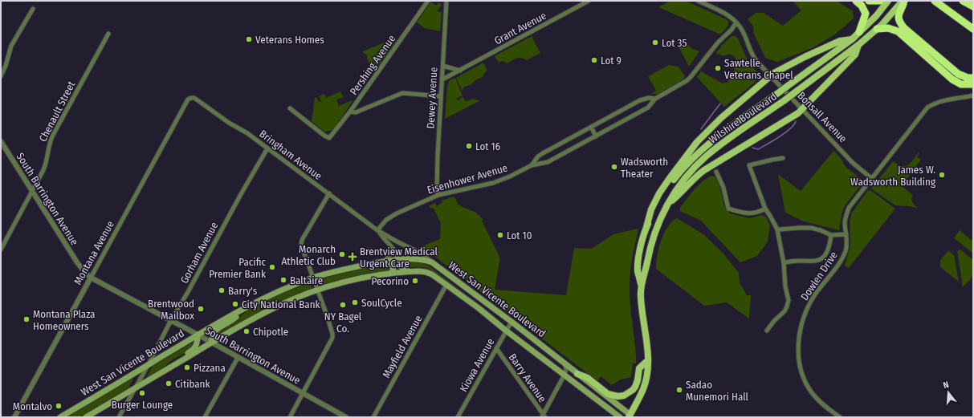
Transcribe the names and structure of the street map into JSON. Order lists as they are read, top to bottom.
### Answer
{
  "streets": {
    "main road": ["Wilshire Boulevard", "West San Vicente Boulevard"],
    "street": [
      "Grant Avenue",
      "Pershing Avenue",
      "Dewey Avenue",
      "Chenault Street",
      "Bonsall Avenue",
      "Bringham Avenue",
      "Eisenhower Avenue",
      "South Barrington Avenue",
      "Montana Avenue",
      "Gorham Avenue",
      "Dowlen Drive",
      "Mayfield Avenue",
      "Kiowa Avenue",
      "Barry Avenue"
    ]
  },
  "crossings": [
    ["Grant Avenue", "Dewey Avenue"],
    ["Dewey Avenue", "Eisenhower Avenue"],
    ["Chenault Street", "South Barrington Avenue"],
    ["Bonsall Avenue", "Eisenhower Avenue"],
    ["Bonsall Avenue", "Dowlen Drive"],
    ["Wilshire Boulevard", "West San Vicente Boulevard"],
    ["Bringham Avenue", "Eisenhower Avenue"],
    ["Bringham Avenue", "Montana Avenue"],
    ["Bringham Avenue", "Gorham Avenue"],
    ["Bringham Avenue", "West San Vicente Boulevard"],
    ["South Barrington Avenue", "Montana Avenue"],
    ["South Barrington Avenue", "Gorham Avenue"],
    ["South Barrington Avenue", "West San Vicente Boulevard"],
    ["Gorham Avenue", "West San Vicente Boulevard"],
    ["West San Vicente Boulevard", "Mayfield Avenue"],
    ["West San Vicente Boulevard", "Kiowa Avenue"],
    ["Kiowa Avenue", "Barry Avenue"]
  ],
  "places": {
    "other": [
      "Veterans Homes",
      "Lot 35",
      "Lot 9",
      "Sawtelle Veterans Chapel",
      "Lot 16",
      "Wadsworth Theater",
      "James W. Wadsworth Building",
      "Lot 10",
      "Monarch Athletic Club",
      "Pacific Premier Bank",
      "Baltaire",
      "Pecorino",
      "Barry's",
      "SoulCycle",
      "City National Bank",
      "NY Bagel Co.",
      "Brentwood Mailbox",
      "Montana Plaza Homeowners",
      "Chipotle",
      "Pizzana",
      "Citibank",
      "Sadao Munemori Hall",
      "Burger Lounge",
      "Montalvo"
    ],
    "health": ["Brentview Medical Urgent Care"]
  },
  "north": "top"
}
